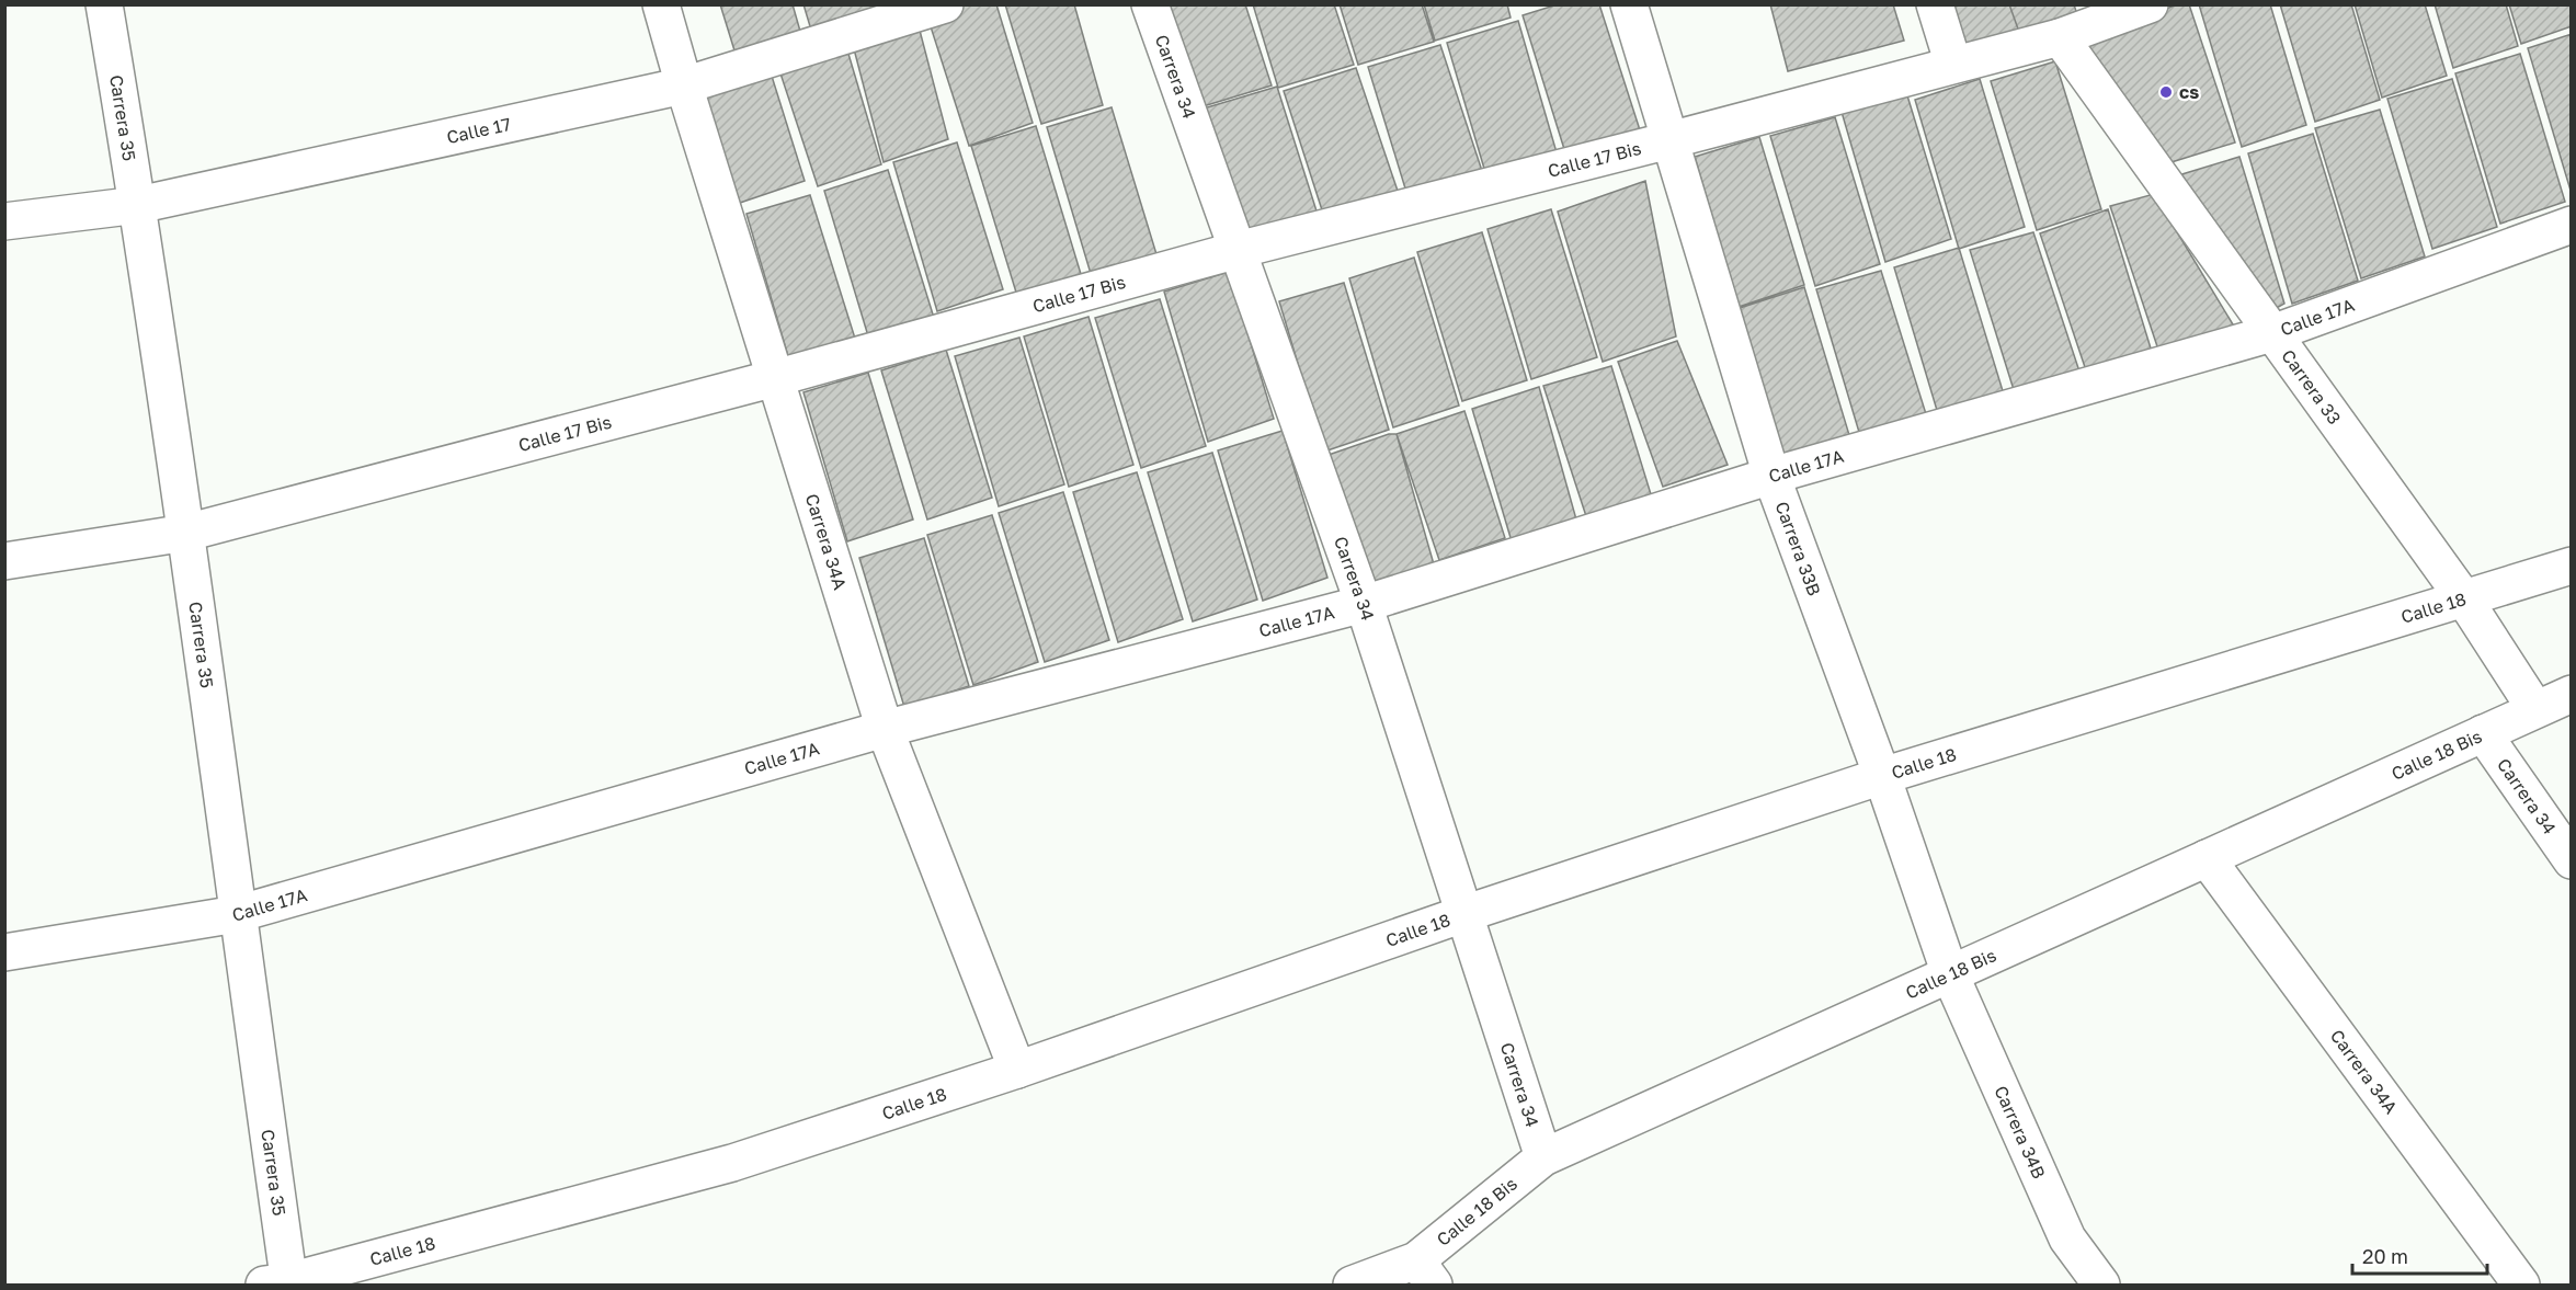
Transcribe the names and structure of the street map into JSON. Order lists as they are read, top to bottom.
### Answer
{
  "streets": {
    "street": [
      "Carrera 34",
      "Carrera 35",
      "Calle 17",
      "Calle 17 Bis",
      "Calle 17A",
      "Carrera 33",
      "Carrera 34A",
      "Carrera 33B",
      "Calle 18",
      "Calle 18 Bis",
      "Carrera 34B"
    ]
  },
  "crossings": [
    ["Carrera 34", "Calle 17 Bis"],
    ["Carrera 34", "Calle 17A"],
    ["Carrera 34", "Calle 18"],
    ["Carrera 34", "Calle 18 Bis"],
    ["Carrera 35", "Calle 17"],
    ["Carrera 35", "Calle 17 Bis"],
    ["Carrera 35", "Calle 17A"],
    ["Carrera 35", "Calle 18"],
    ["Calle 17", "Carrera 34A"],
    ["Calle 17 Bis", "Carrera 33"],
    ["Calle 17 Bis", "Carrera 34A"],
    ["Calle 17 Bis", "Carrera 33B"],
    ["Calle 17A", "Carrera 33"],
    ["Calle 17A", "Carrera 34A"],
    ["Calle 17A", "Carrera 33B"],
    ["Carrera 33", "Calle 18"],
    ["Carrera 33", "Calle 18 Bis"],
    ["Carrera 34A", "Calle 18"],
    ["Carrera 34A", "Calle 18 Bis"],
    ["Carrera 33B", "Calle 18"],
    ["Carrera 33B", "Calle 18 Bis"],
    ["Carrera 33B", "Carrera 34B"],
    ["Calle 18 Bis", "Carrera 34B"]
  ],
  "places": ["cs"],
  "scale_bar": "20 m"
}
